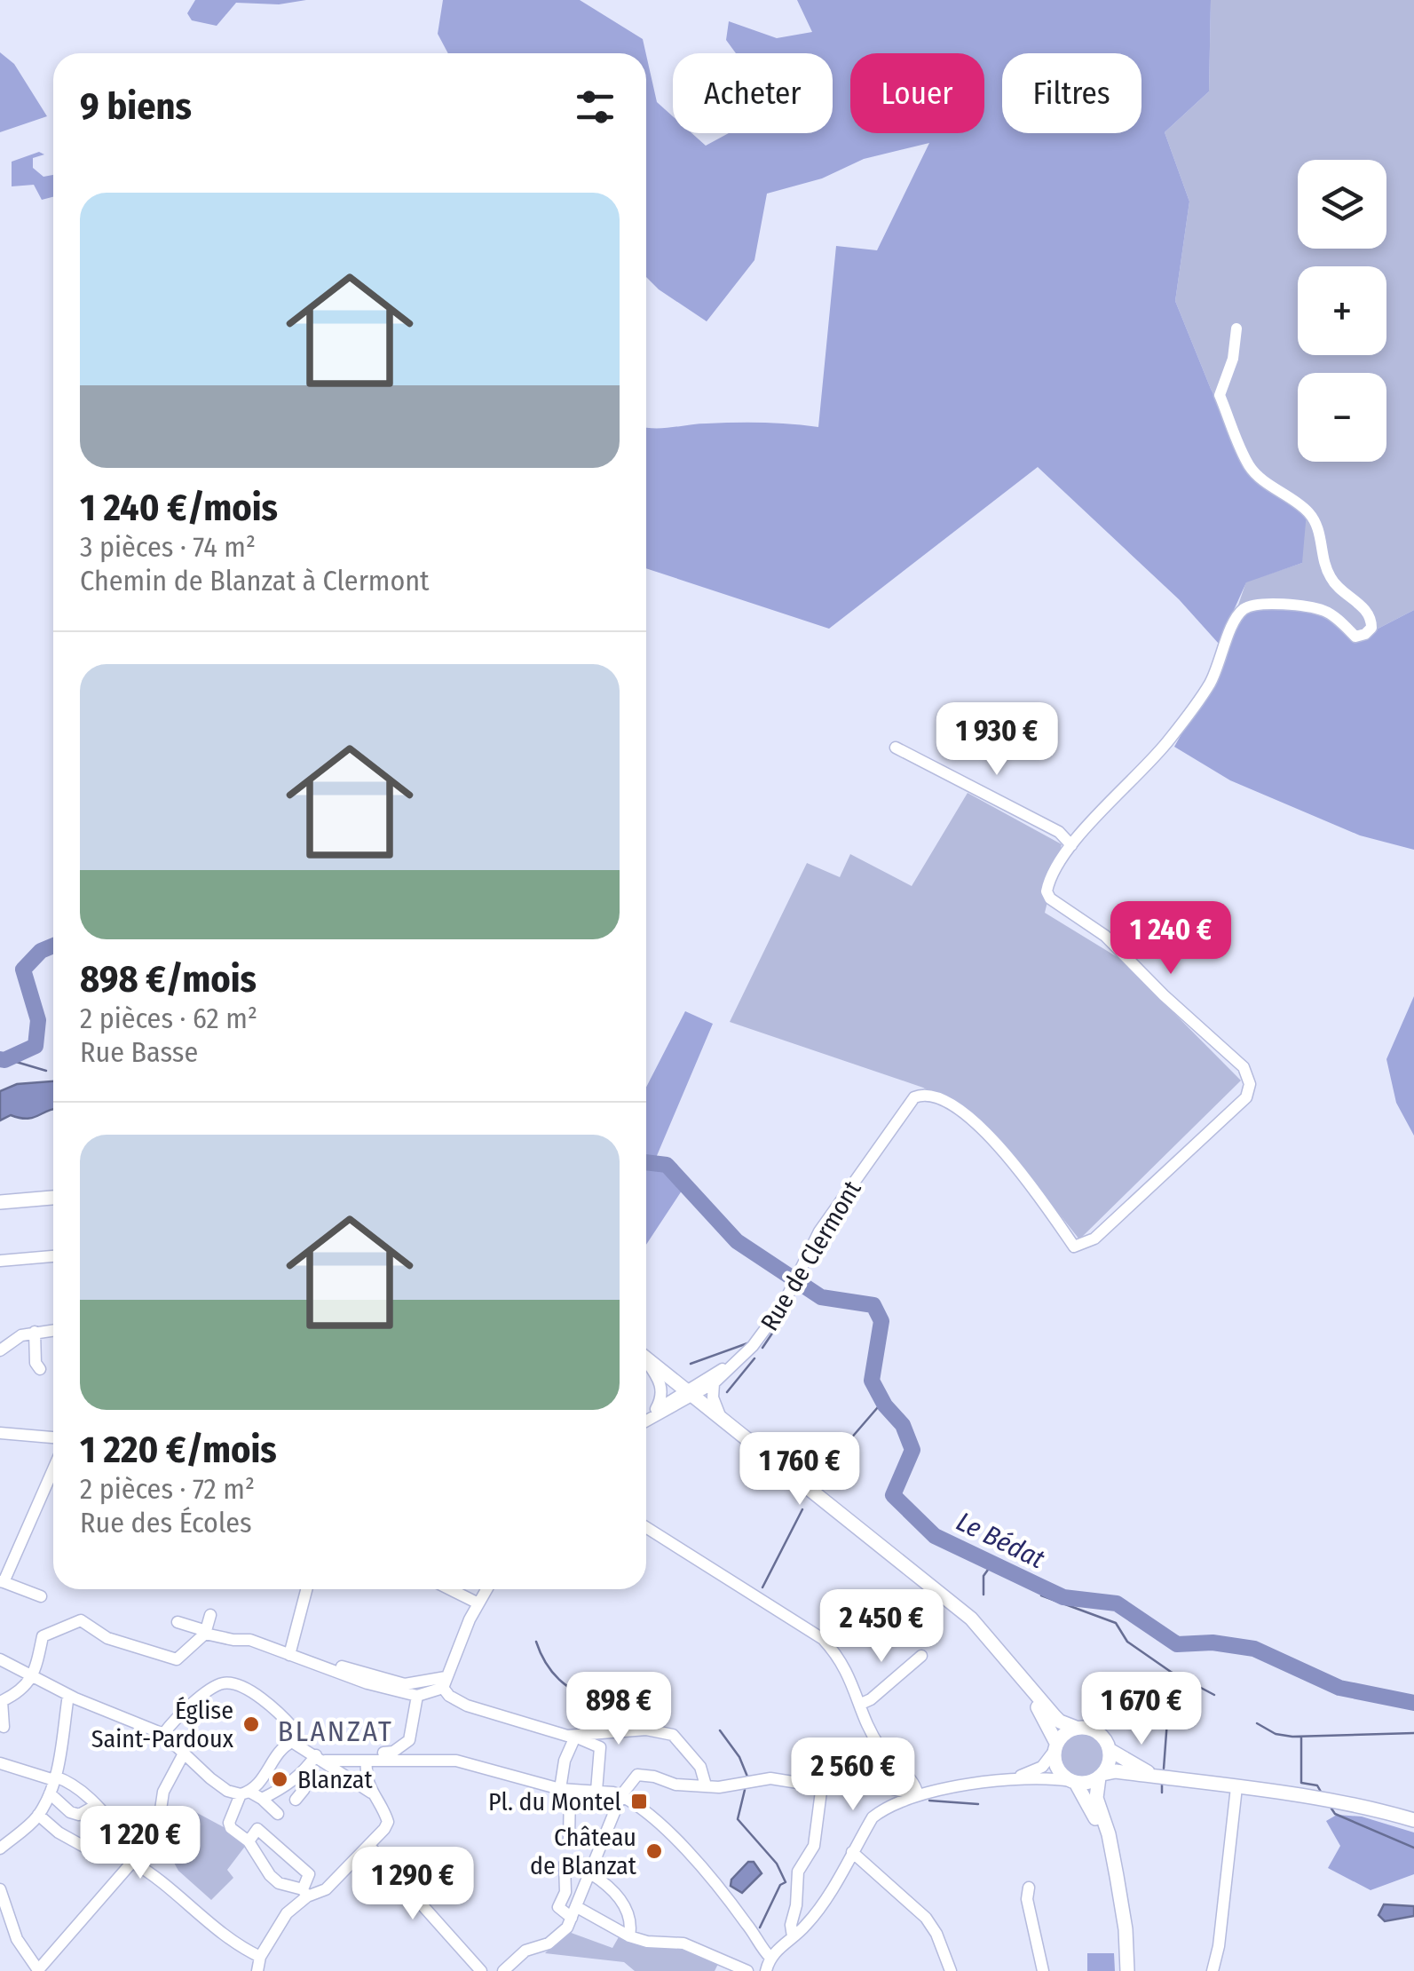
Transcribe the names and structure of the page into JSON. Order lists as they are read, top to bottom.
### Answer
{
  "streets": {
    "street": ["Rue de Clermont"]
  },
  "districts": ["BLANZAT"],
  "water": ["Le Bédat"],
  "places": {
    "other": ["Église Saint-Pardoux", "Blanzat", "Château de Blanzat"],
    "transit": ["Pl. du Montel"]
  },
  "page": {
    "chip": ["Acheter", "Louer", "Filtres"],
    "heading": "9 biens",
    "map_buttons": ["+", "−"],
    "list": [
      {
        "name": "1 240 €/mois",
        "note": "3 pièces · 74 m² · Chemin de Blanzat à Clermont"
      },
      {
        "name": "898 €/mois",
        "note": "2 pièces · 62 m² · Rue Basse"
      },
      {
        "name": "1 220 €/mois",
        "note": "2 pièces · 72 m² · Rue des Écoles"
      }
    ],
    "price": [
      "1 930 €",
      "1 240 €",
      "1 760 €",
      "2 450 €",
      "898 €",
      "1 670 €",
      "2 560 €",
      "1 220 €",
      "1 290 €"
    ]
  }
}
